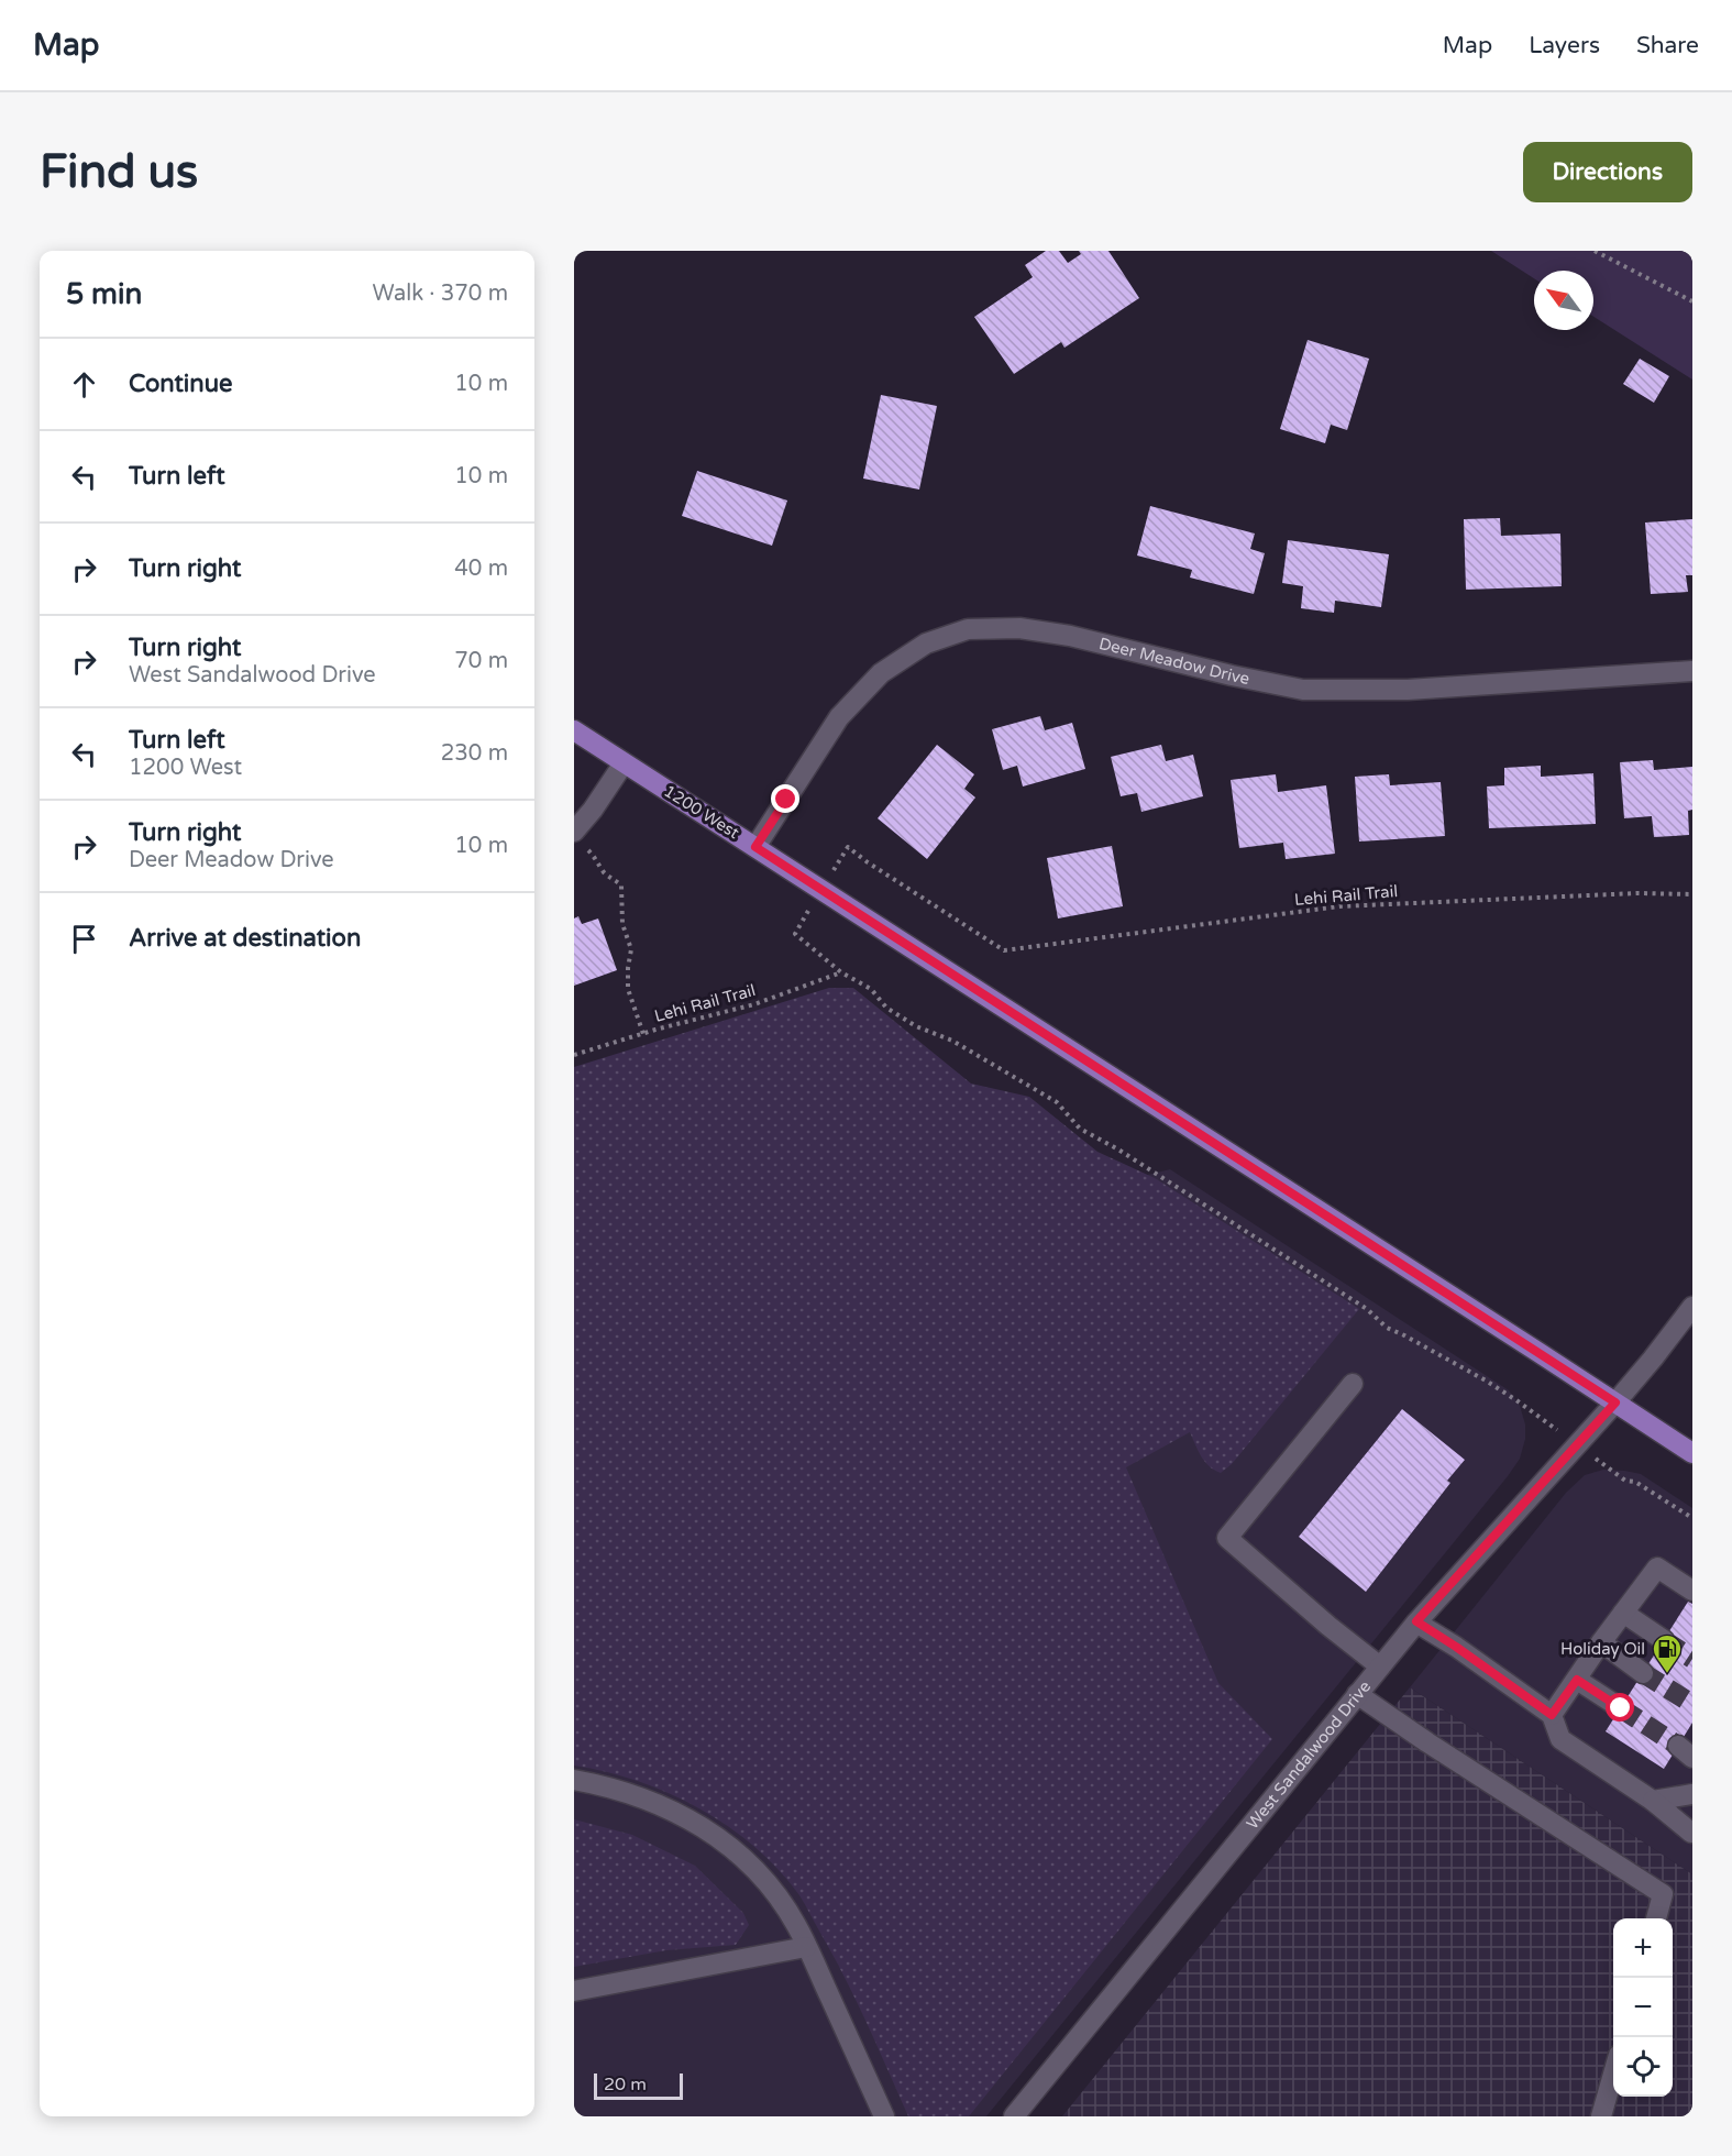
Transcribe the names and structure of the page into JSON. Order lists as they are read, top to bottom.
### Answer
{
  "streets": {
    "main road": ["1200 West"],
    "street": ["Deer Meadow Drive", "West Sandalwood Drive"],
    "path": ["Lehi Rail Trail"]
  },
  "crossings": [
    ["Deer Meadow Drive", "1200 West"],
    ["1200 West", "West Sandalwood Drive"]
  ],
  "places": {
    "fuel station": ["Holiday Oil"]
  },
  "scale_bar": "20 m",
  "north": "top left",
  "page": {
    "header": "Map",
    "nav": ["Map", "Layers", "Share"],
    "buttons": "Directions",
    "title": "Find us",
    "heading": ["5 min", "Walk · 370 m"],
    "list": [
      ["Continue", "10 m"],
      ["Turn left", "10 m"],
      ["Turn right", "40 m"],
      ["Turn right", "West Sandalwood Drive", "70 m"],
      ["Turn left", "1200 West", "230 m"],
      ["Turn right", "Deer Meadow Drive", "10 m"],
      "Arrive at destination"
    ],
    "map_buttons": ["+", "−"],
    "scale": "20 m"
  }
}
